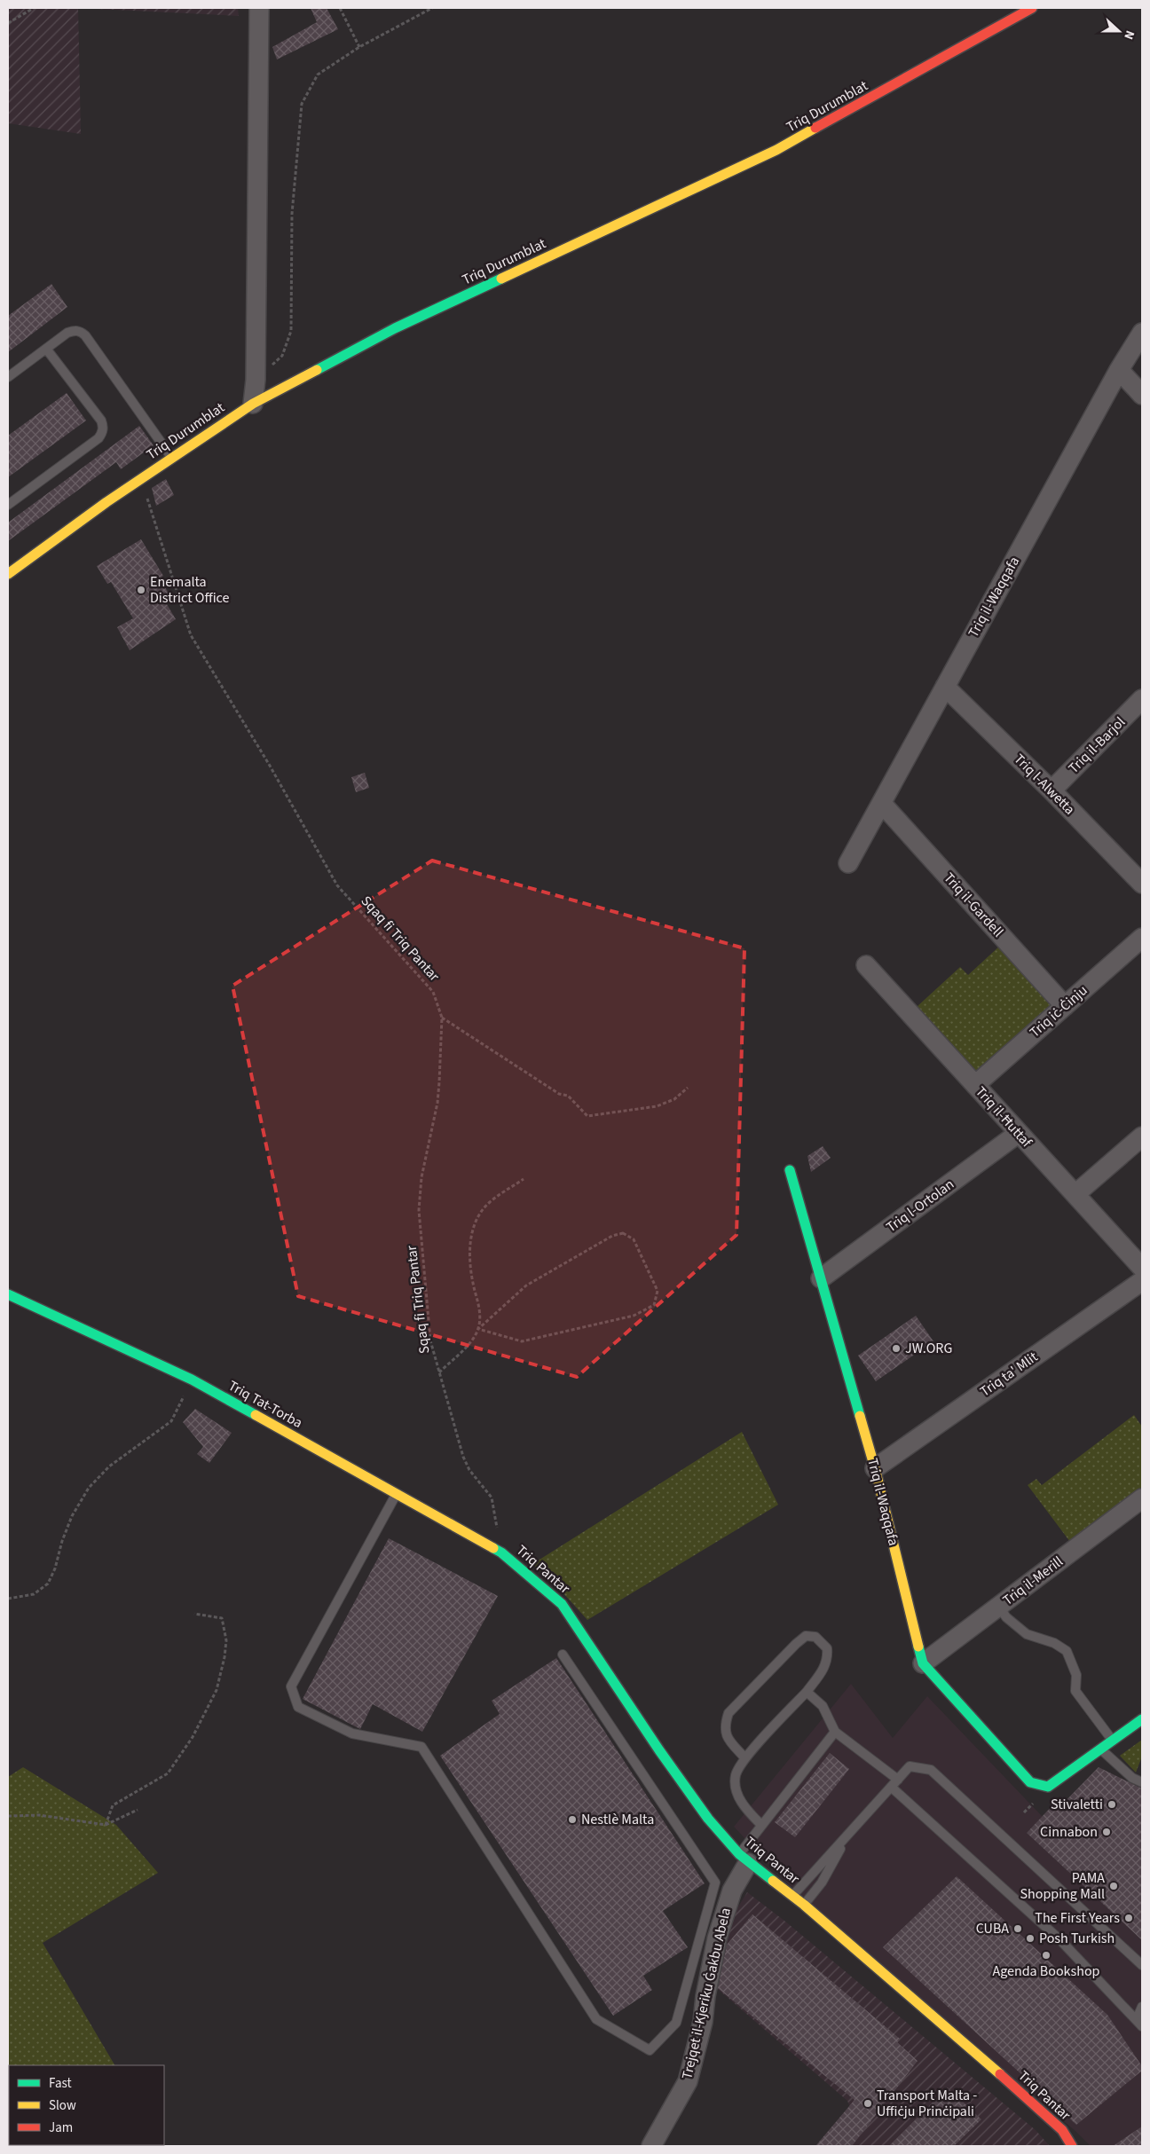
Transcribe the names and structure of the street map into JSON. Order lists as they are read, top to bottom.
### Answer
{
  "streets": {
    "street": [
      "Triq Durumblat",
      "Triq il-Waqqafa",
      "Triq il-Barjol",
      "Triq l-Alwetta",
      "Triq il-Gardell",
      "Triq iċ-Ċinju",
      "Triq il-Ħuttaf",
      "Triq l-Ortolan",
      "Triq ta' Mlit",
      "Triq Tat-Torba",
      "Triq Pantar",
      "Triq il-Merill",
      "Trejqet il-Kjeriku Ġakbu Abela"
    ],
    "path": ["Sqaq fi Triq Pantar"]
  },
  "crossings": [
    ["Triq Durumblat", "Sqaq fi Triq Pantar"],
    ["Triq il-Waqqafa", "Triq l-Alwetta"],
    ["Triq il-Waqqafa", "Triq il-Gardell"],
    ["Triq il-Waqqafa", "Triq l-Ortolan"],
    ["Triq il-Waqqafa", "Triq ta' Mlit"],
    ["Triq il-Waqqafa", "Triq il-Merill"],
    ["Triq il-Barjol", "Triq l-Alwetta"],
    ["Triq il-Gardell", "Triq iċ-Ċinju"],
    ["Sqaq fi Triq Pantar", "Triq Tat-Torba"],
    ["Sqaq fi Triq Pantar", "Triq Pantar"],
    ["Triq iċ-Ċinju", "Triq il-Ħuttaf"],
    ["Triq il-Ħuttaf", "Triq l-Ortolan"],
    ["Triq Tat-Torba", "Triq Pantar"],
    ["Triq Pantar", "Trejqet il-Kjeriku Ġakbu Abela"]
  ],
  "places": [
    "Enemalta District Office",
    "JW.ORG",
    "Stivaletti",
    "Nestlè Malta",
    "Cinnabon",
    "PAMA Shopping Mall",
    "The First Years",
    "CUBA",
    "Posh Turkish",
    "Agenda Bookshop",
    "Transport Malta - Uffiċju Prinċipali"
  ],
  "legend": ["Fast", "Slow", "Jam"],
  "north": "right"
}
